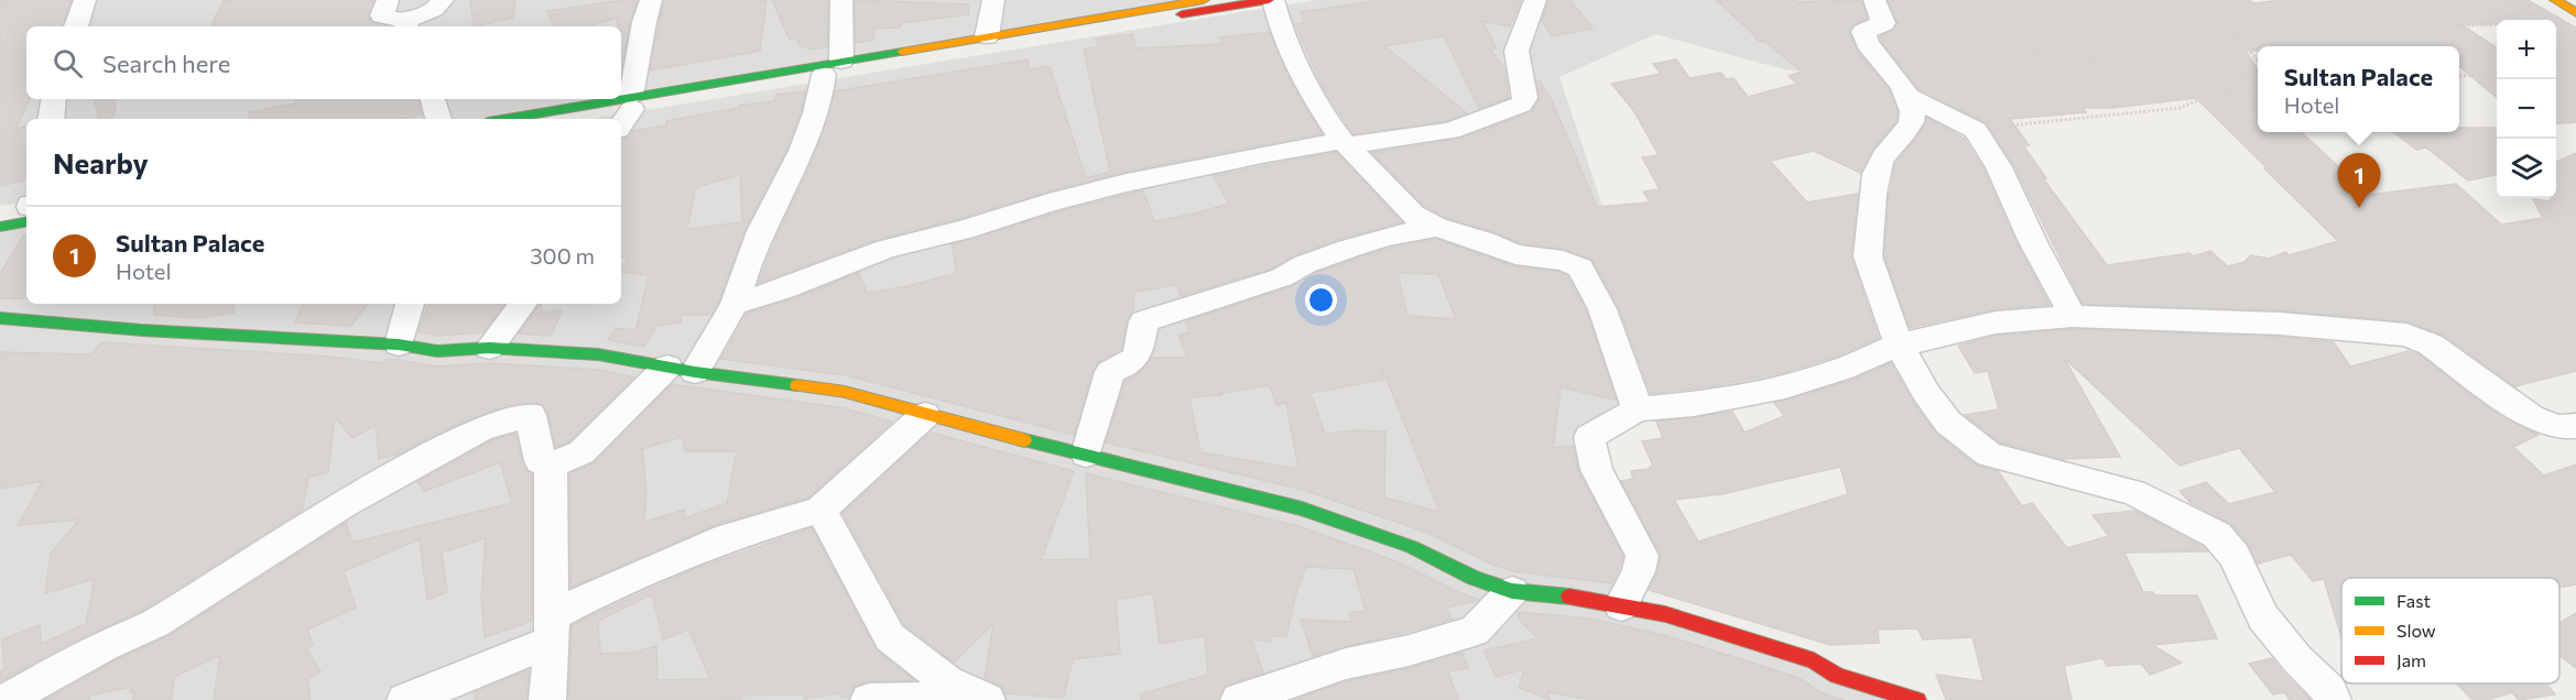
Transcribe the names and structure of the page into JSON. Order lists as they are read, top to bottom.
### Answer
{
  "legend": ["Fast", "Slow", "Jam"],
  "page": {
    "map_buttons": ["+", "−"],
    "search": "Search here",
    "popup": ["Sultan Palace", "Hotel"],
    "heading": "Nearby",
    "pins": "1",
    "list": [
      {
        "mark": "1",
        "name": "Sultan Palace",
        "note": "Hotel",
        "value": "300 m"
      }
    ]
  }
}
